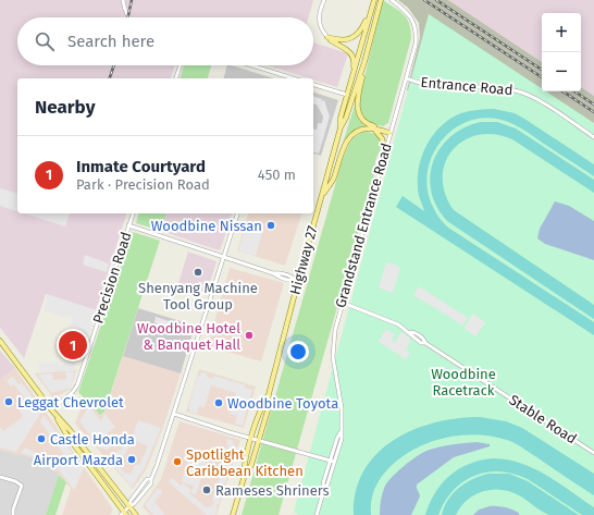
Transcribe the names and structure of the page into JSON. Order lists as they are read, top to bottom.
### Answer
{
  "streets": {
    "main road": ["Highway 27"],
    "street": [
      "Entrance Road",
      "Grandstand Entrance Road",
      "Precision Road",
      "Stable Road"
    ]
  },
  "crossings": [
    ["Entrance Road", "Grandstand Entrance Road"],
    ["Grandstand Entrance Road", "Stable Road"]
  ],
  "parks": ["Woodbine Racetrack"],
  "places": [
    "Woodbine Nissan",
    "Shenyang Machine Tool Group",
    "Woodbine Hotel & Banquet Hall",
    "Leggat Chevrolet",
    "Woodbine Toyota",
    "Castle Honda",
    "Airport Mazda",
    "Spotlight Caribbean Kitchen",
    "Rameses Shriners"
  ],
  "page": {
    "map_buttons": ["+", "−"],
    "search": "Search here",
    "heading": "Nearby",
    "list": [
      {
        "mark": "1",
        "name": "Inmate Courtyard",
        "note": "Park · Precision Road",
        "value": "450 m"
      }
    ],
    "pins": "1"
  }
}
